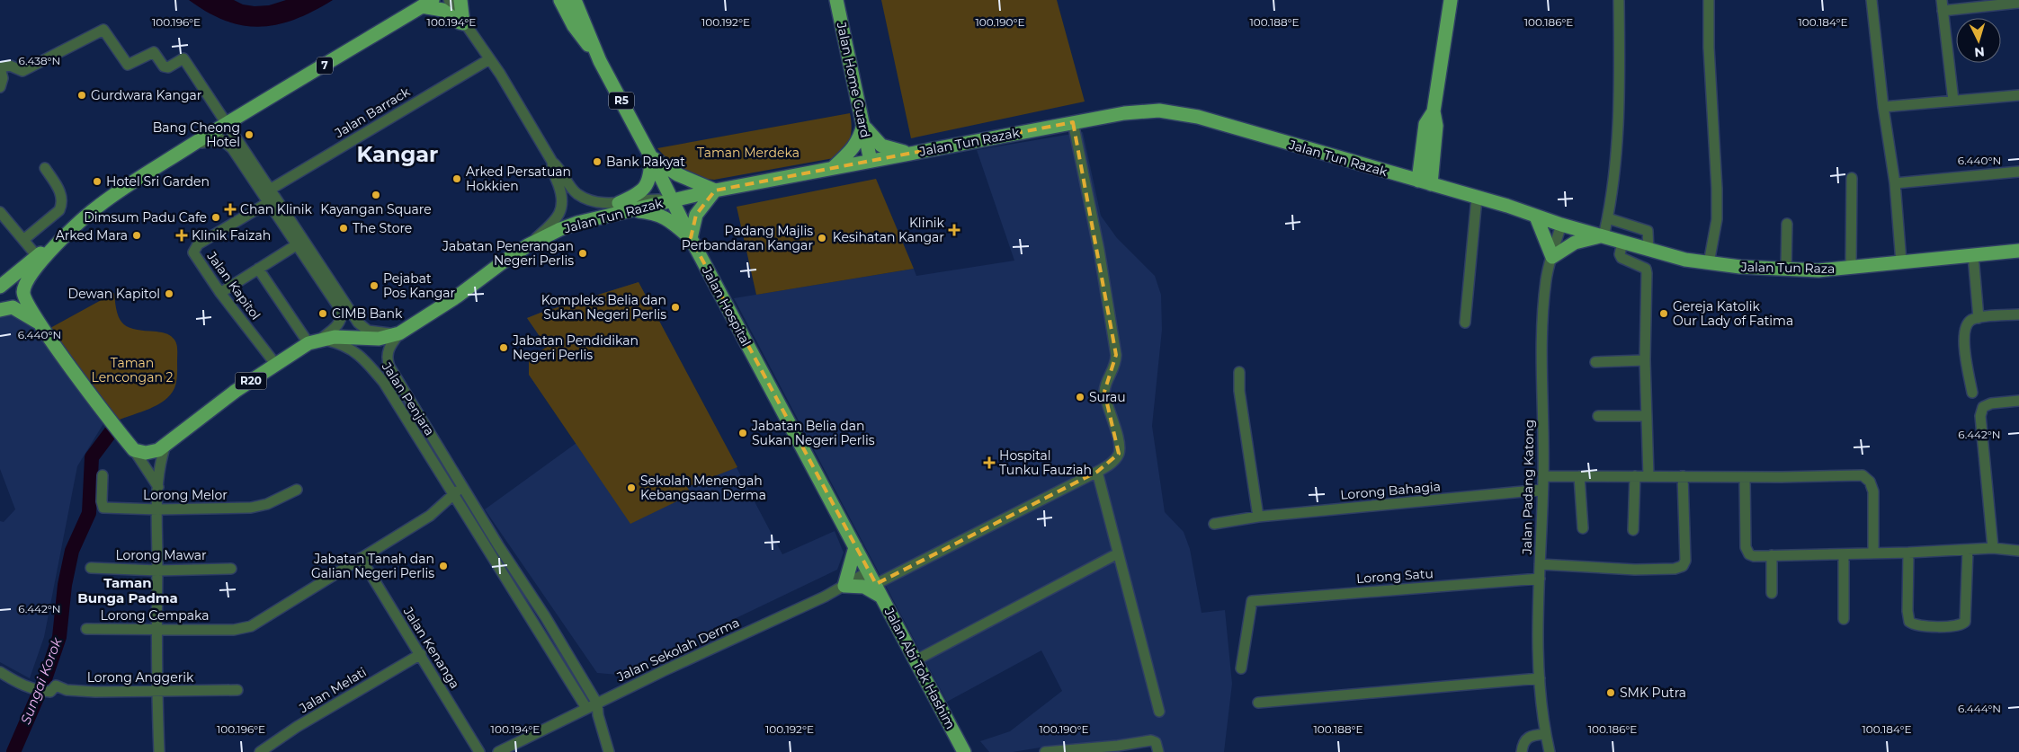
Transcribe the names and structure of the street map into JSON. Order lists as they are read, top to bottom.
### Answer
{
  "streets": {
    "main road": [
      "7",
      "Jalan Home Guard",
      "R5",
      "Jalan Tun Razak",
      "Jalan Tun Raza",
      "Jalan Hospital",
      "R20",
      "Jalan Abi Tok Hashim"
    ],
    "street": [
      "Jalan Barrack",
      "Jalan Kapitol",
      "Jalan Penjara",
      "Jalan Padang Katong",
      "Lorong Bahagia",
      "Lorong Melor",
      "Lorong Mawar",
      "Lorong Satu",
      "Lorong Cempaka",
      "Jalan Kenanga",
      "Jalan Sekolah Derma",
      "Lorong Anggerik",
      "Jalan Melati"
    ]
  },
  "crossings": [
    ["Jalan Home Guard", "Jalan Tun Razak"],
    ["R5", "Jalan Hospital"],
    ["Jalan Tun Razak", "Jalan Tun Raza"],
    ["Jalan Tun Razak", "Jalan Hospital"],
    ["Jalan Tun Razak", "R20"],
    ["Jalan Tun Razak", "Jalan Padang Katong"],
    ["Jalan Tun Raza", "Jalan Padang Katong"],
    ["Jalan Kapitol", "R20"],
    ["Jalan Hospital", "Jalan Sekolah Derma"],
    ["Jalan Hospital", "Jalan Abi Tok Hashim"],
    ["R20", "Jalan Penjara"],
    ["Jalan Penjara", "Lorong Cempaka"],
    ["Jalan Penjara", "Jalan Sekolah Derma"],
    ["Jalan Padang Katong", "Lorong Bahagia"],
    ["Jalan Padang Katong", "Lorong Satu"],
    ["Lorong Cempaka", "Jalan Kenanga"],
    ["Jalan Kenanga", "Jalan Melati"]
  ],
  "districts": ["Kangar", "Taman Bunga Padma"],
  "water": ["Sungai Korok"],
  "parks": ["Taman Merdeka", "Taman Lencongan 2"],
  "places": {
    "other": [
      "Gurdwara Kangar",
      "Bang Cheong Hotel",
      "Bank Rakyat",
      "Arked Persatuan Hokkien",
      "Hotel Sri Garden",
      "Kayangan Square",
      "Dimsum Padu Cafe",
      "The Store",
      "Arked Mara",
      "Padang Majlis Perbandaran Kangar",
      "Jabatan Penerangan Negeri Perlis",
      "Pejabat Pos Kangar",
      "Dewan Kapitol",
      "Kompleks Belia dan Sukan Negeri Perlis",
      "CIMB Bank",
      "Gereja Katolik Our Lady of Fatima",
      "Jabatan Pendidikan Negeri Perlis",
      "Surau",
      "Jabatan Belia dan Sukan Negeri Perlis",
      "Sekolah Menengah Kebangsaan Derma",
      "Jabatan Tanah dan Galian Negeri Perlis",
      "SMK Putra"
    ],
    "health": [
      "Chan Klinik",
      "Klinik Kesihatan Kangar",
      "Klinik Faizah",
      "Hospital Tunku Fauziah"
    ]
  },
  "north": "bottom",
  "coordinates": [
    "100.196°E",
    "100.194°E",
    "100.192°E",
    "100.190°E",
    "100.188°E",
    "100.186°E",
    "100.184°E",
    "6.438°N",
    "6.440°N",
    "6.442°N",
    "6.444°N"
  ]
}
